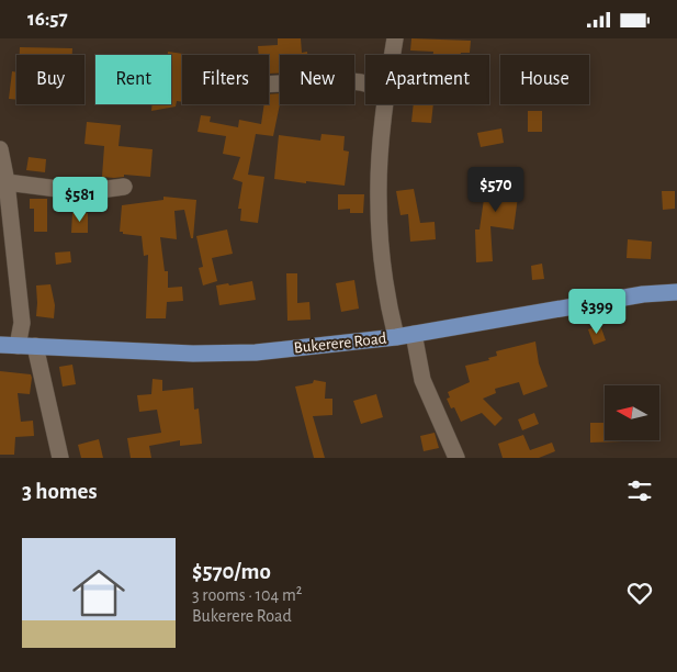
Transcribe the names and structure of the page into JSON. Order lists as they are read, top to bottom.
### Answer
{
  "streets": {
    "main road": ["Bukerere Road"]
  },
  "north": "left",
  "page": {
    "status": "16:57",
    "chip": [
      "Buy",
      "Rent",
      "Filters",
      "New",
      "Apartment",
      "House"
    ],
    "price": ["$570", "$581", "$399"],
    "heading": "3 homes",
    "list": [
      {
        "name": "$570/mo",
        "note": "3 rooms · 104 m² · Bukerere Road"
      }
    ]
  }
}
